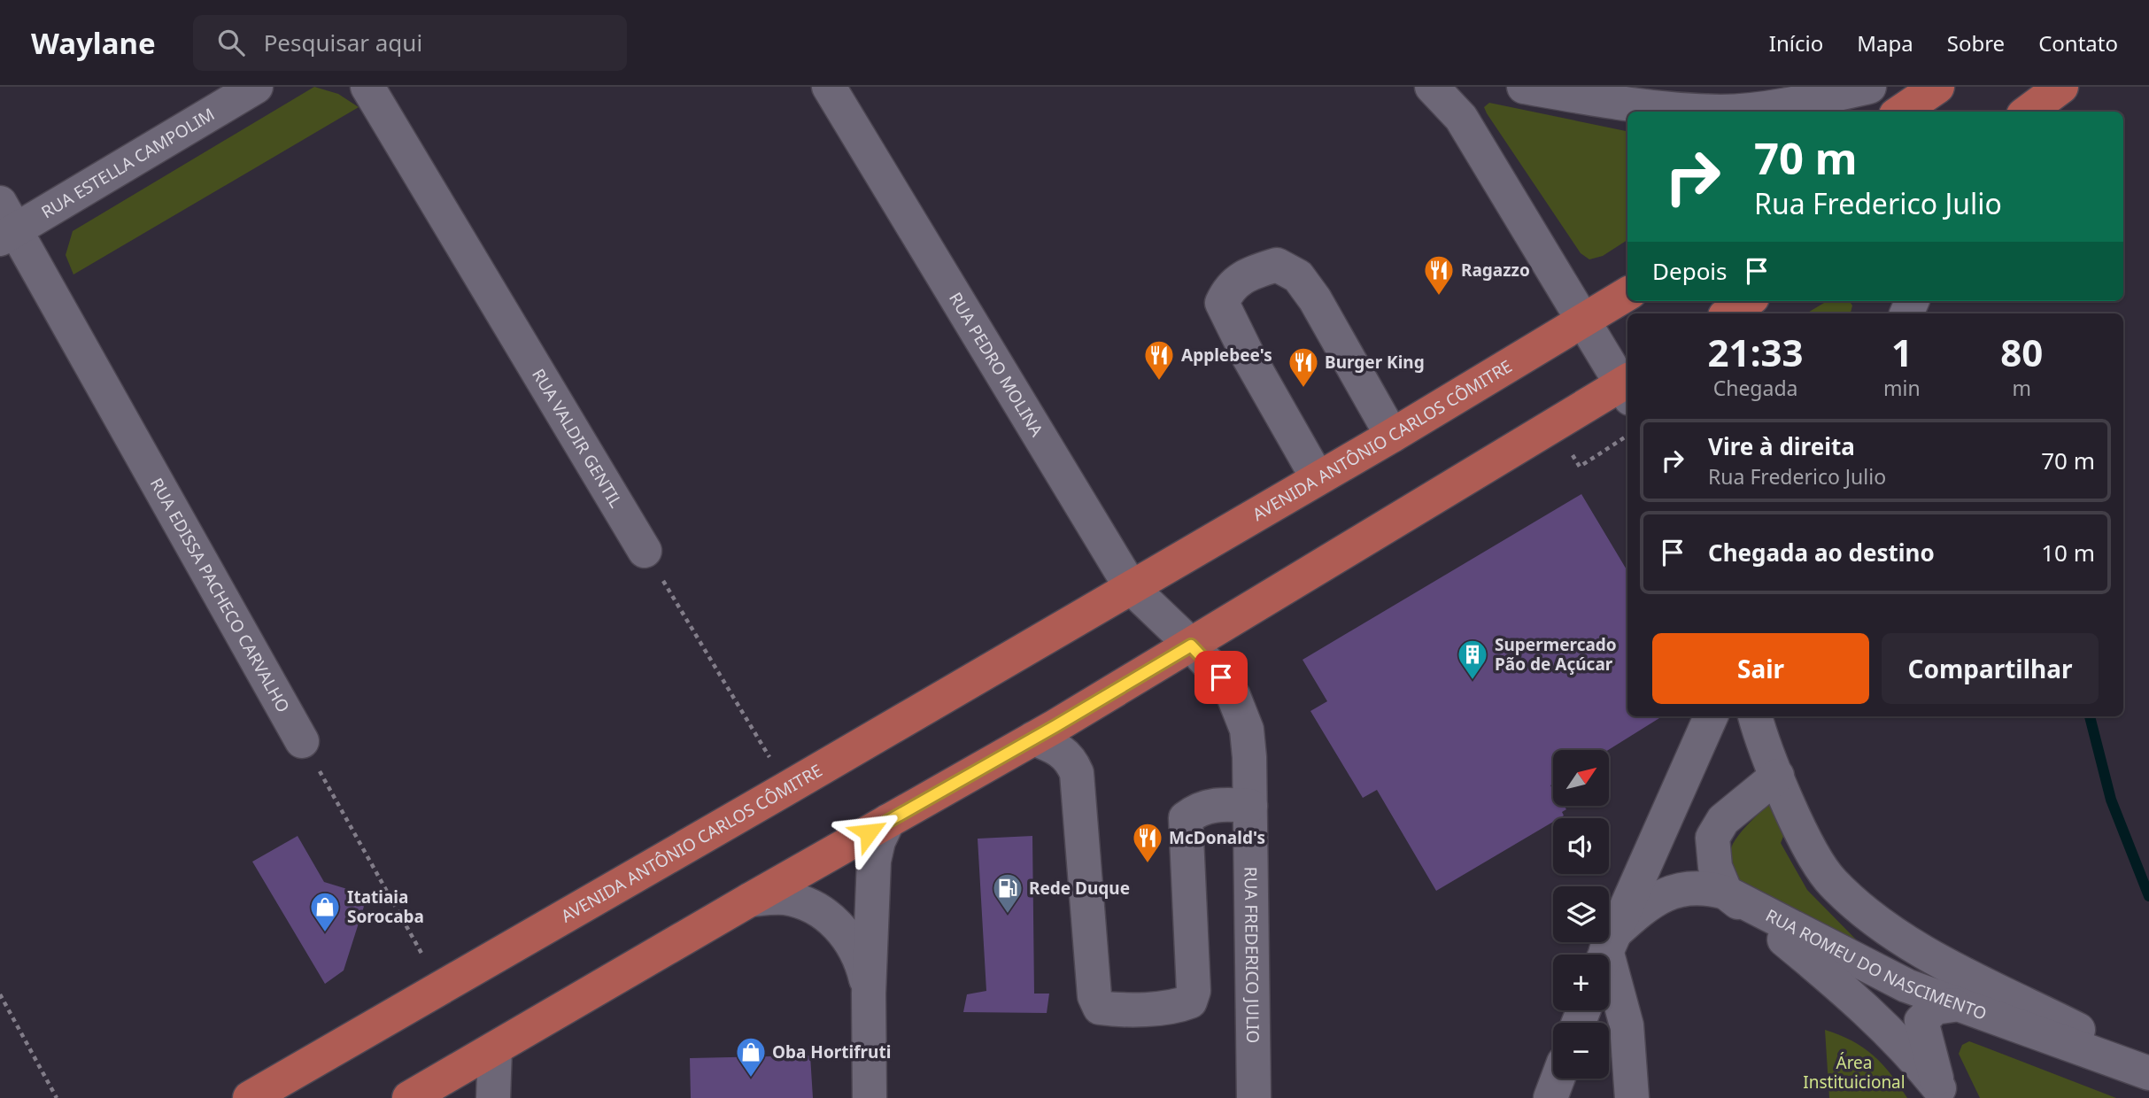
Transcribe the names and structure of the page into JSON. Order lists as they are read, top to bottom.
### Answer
{
  "streets": {
    "main road": ["AVENIDA ANTÔNIO CARLOS CÔMITRE"],
    "street": [
      "RUA ESTELLA CAMPOLIM",
      "RUA PEDRO MOLINA",
      "RUA VALDIR GENTIL",
      "RUA EDISSA PACHECO CARVALHO",
      "RUA FREDERICO JULIO",
      "RUA ROMEU DO NASCIMENTO"
    ]
  },
  "crossings": [
    ["RUA ESTELLA CAMPOLIM", "RUA EDISSA PACHECO CARVALHO"],
    ["RUA PEDRO MOLINA", "AVENIDA ANTÔNIO CARLOS CÔMITRE"]
  ],
  "parks": ["Área Instituicional"],
  "places": {
    "restaurant": [
      "Ragazzo",
      "Applebee's",
      "Burger King",
      "McDonald's"
    ],
    "building": ["Supermercado Pão de Açúcar"],
    "fuel station": ["Rede Duque"],
    "shop": ["Itatiaia Sorocaba", "Oba Hortifruti"]
  },
  "north": "top right",
  "page": {
    "header": "Waylane",
    "search": "Pesquisar aqui",
    "nav": [
      "Início",
      "Mapa",
      "Sobre",
      "Contato"
    ],
    "turn": ["70 m", "Rua Frederico Julio"],
    "then": "Depois",
    "eta": [
      "21:33",
      "Chegada",
      "1",
      "min",
      "80",
      "m"
    ],
    "list": [
      {
        "name": "Vire à direita",
        "note": "Rua Frederico Julio",
        "value": "70 m"
      },
      {
        "name": "Chegada ao destino",
        "value": "10 m"
      }
    ],
    "buttons": ["Sair", "Compartilhar"],
    "map_buttons": ["+", "−"]
  }
}
